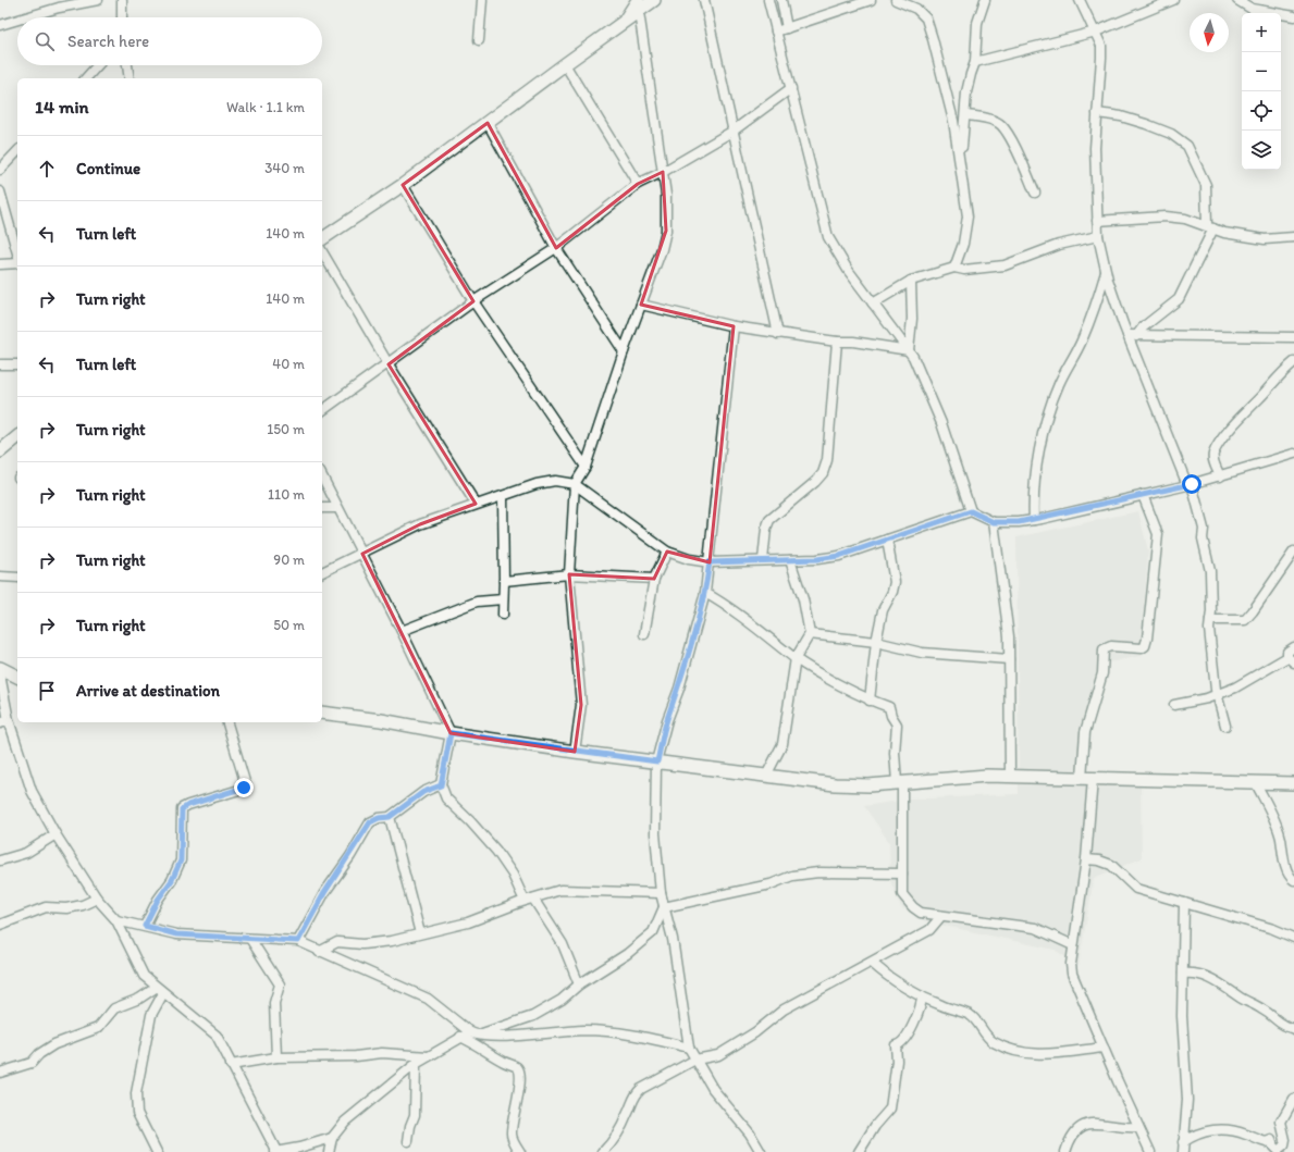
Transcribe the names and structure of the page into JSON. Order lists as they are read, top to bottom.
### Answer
{
  "north": "bottom",
  "page": {
    "map_buttons": ["+", "−"],
    "search": "Search here",
    "heading": ["14 min", "Walk · 1.1 km"],
    "list": [
      ["Continue", "340 m"],
      ["Turn left", "140 m"],
      ["Turn right", "140 m"],
      ["Turn left", "40 m"],
      ["Turn right", "150 m"],
      ["Turn right", "110 m"],
      ["Turn right", "90 m"],
      ["Turn right", "50 m"],
      "Arrive at destination"
    ]
  }
}
